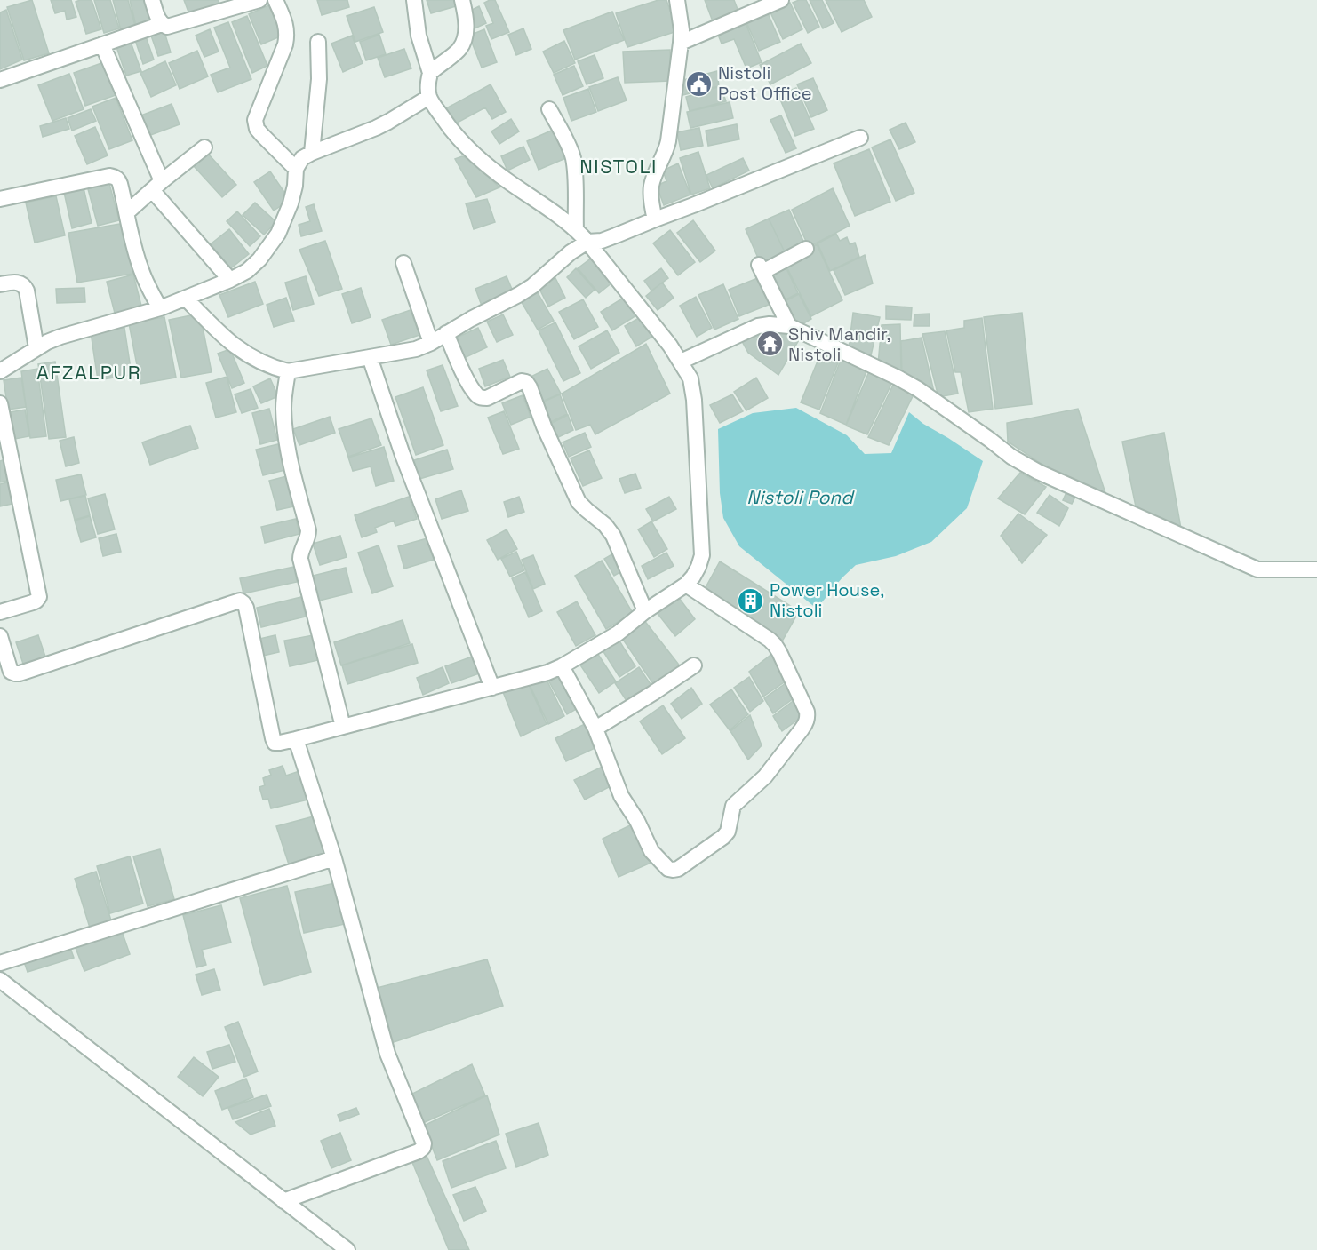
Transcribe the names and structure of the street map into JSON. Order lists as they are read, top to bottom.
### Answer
{
  "districts": ["NISTOLI", "AFZALPUR"],
  "water": ["Nistoli Pond"],
  "places": {
    "public building": ["Nistoli Post Office"],
    "temple": ["Shiv Mandir, Nistoli"],
    "building": ["Power House, Nistoli"]
  }
}
